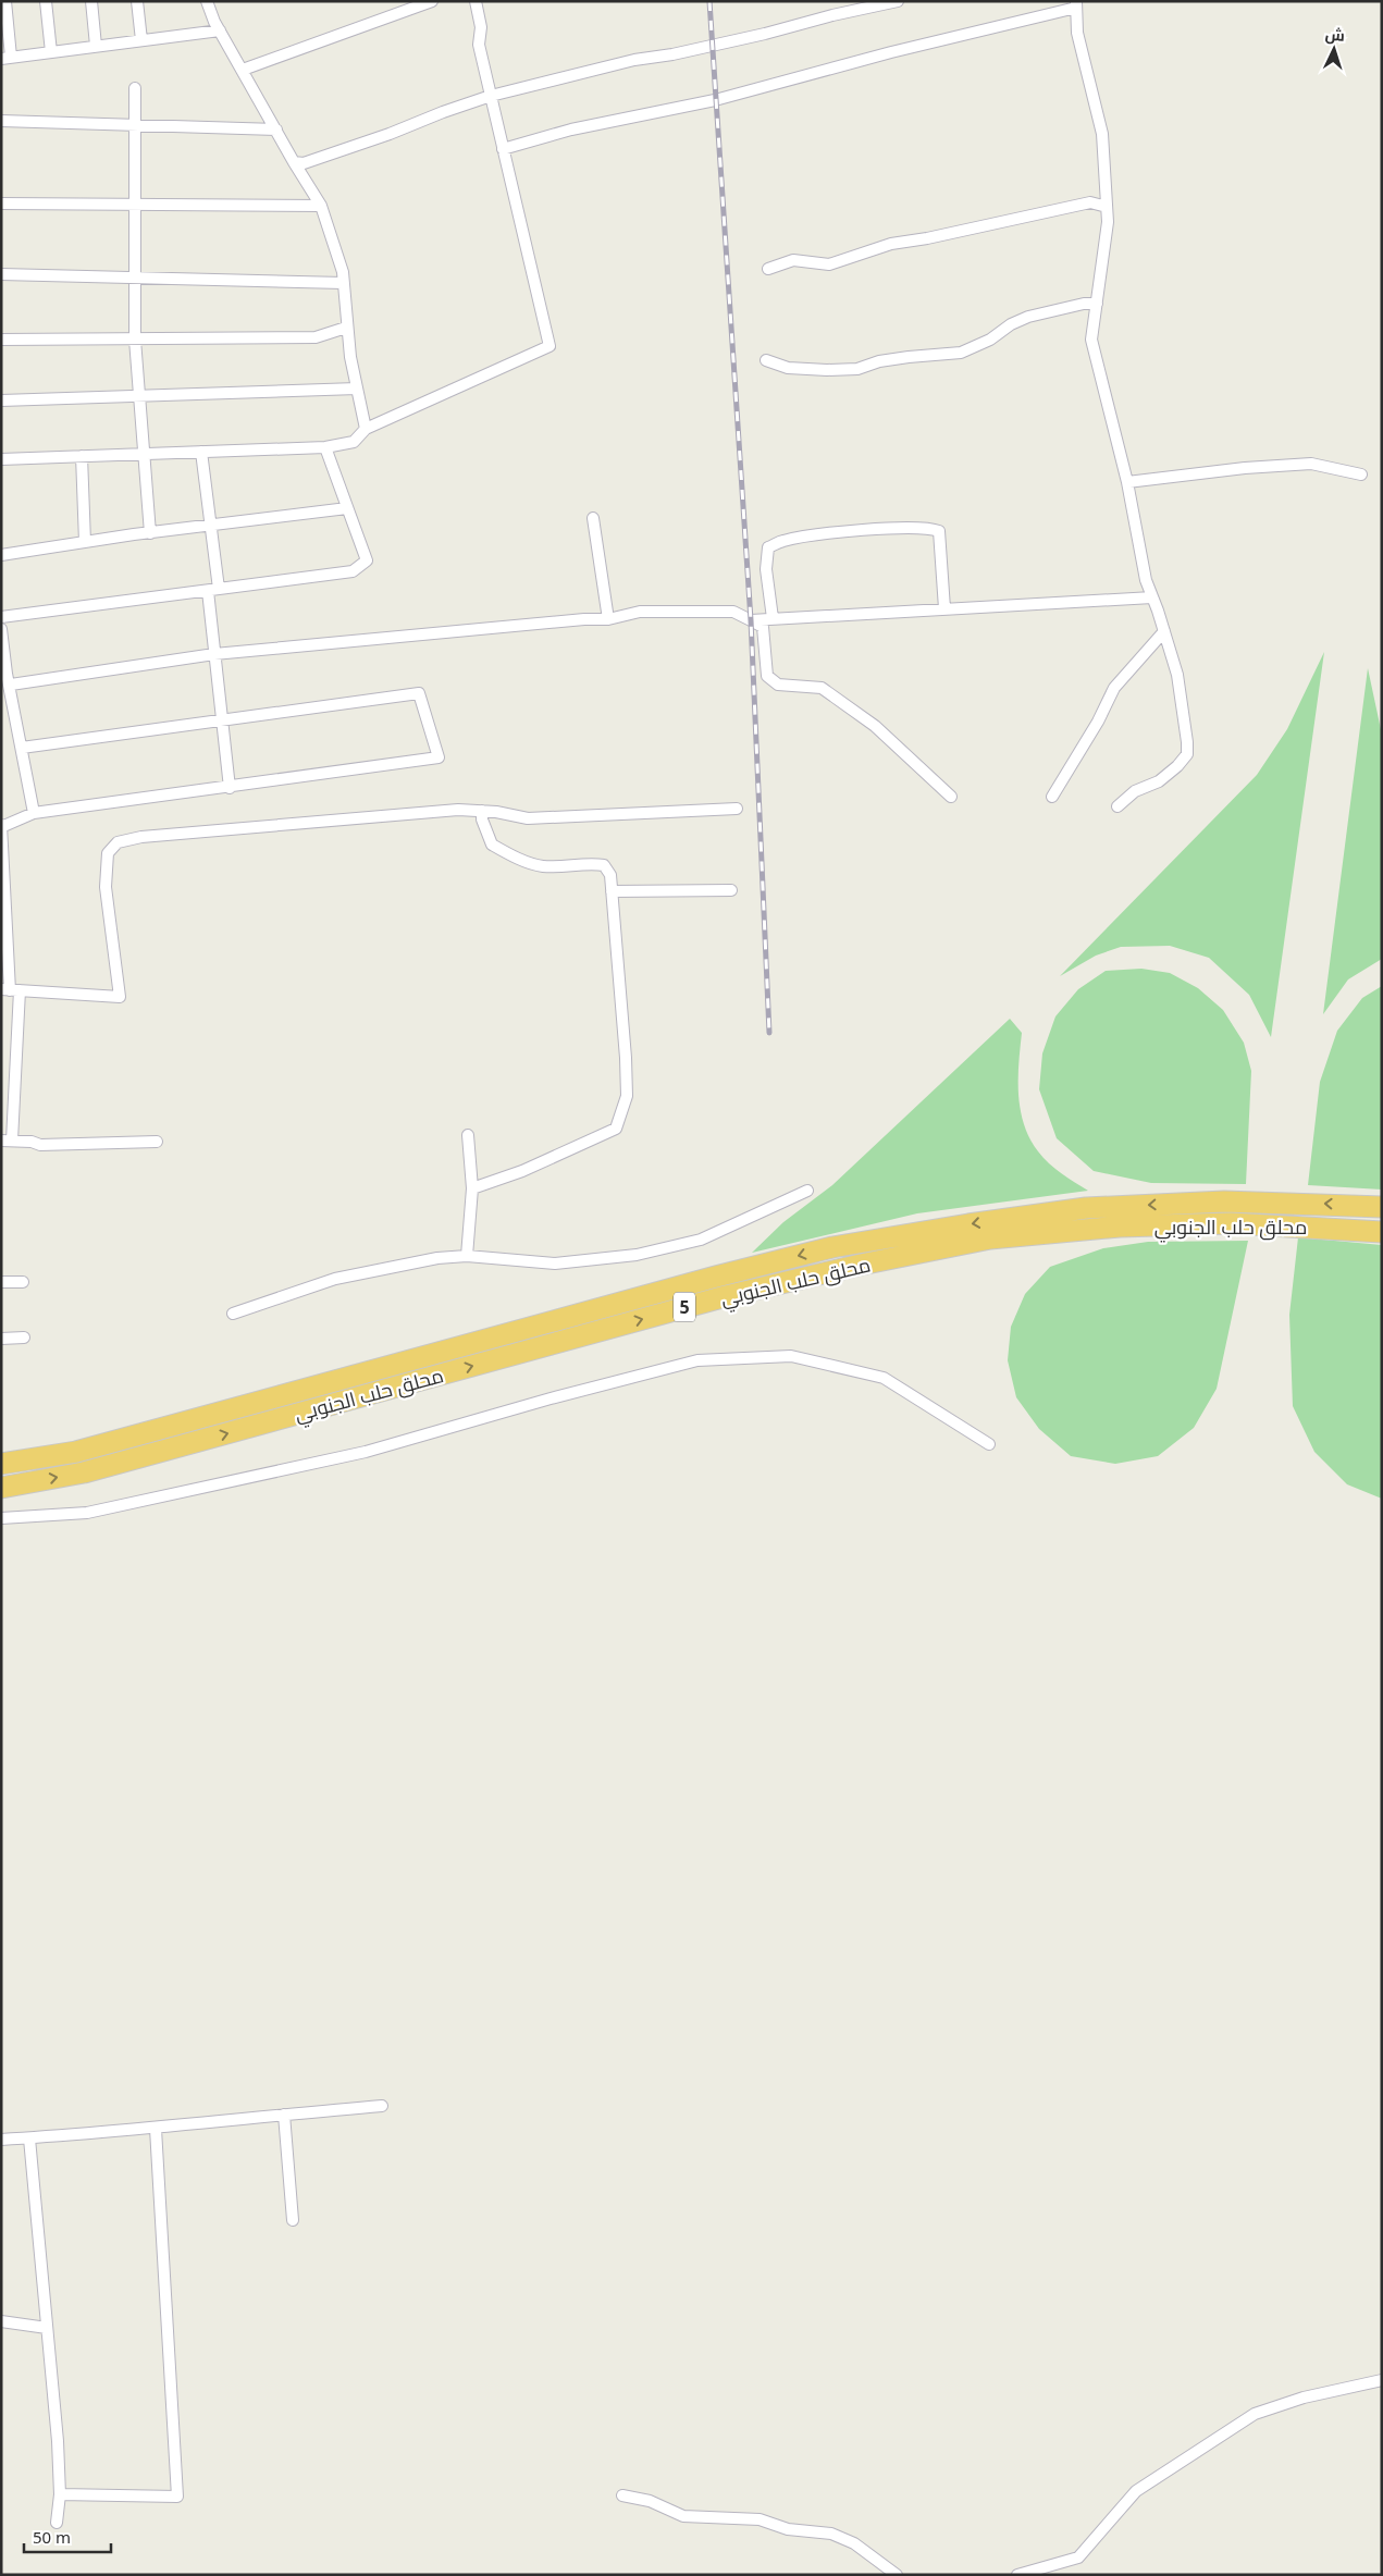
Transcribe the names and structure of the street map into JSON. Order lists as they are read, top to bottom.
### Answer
{
  "streets": {
    "highway": ["محلق حلب الجنوبي", "5"]
  },
  "scale_bar": "50 m",
  "north": "top"
}
